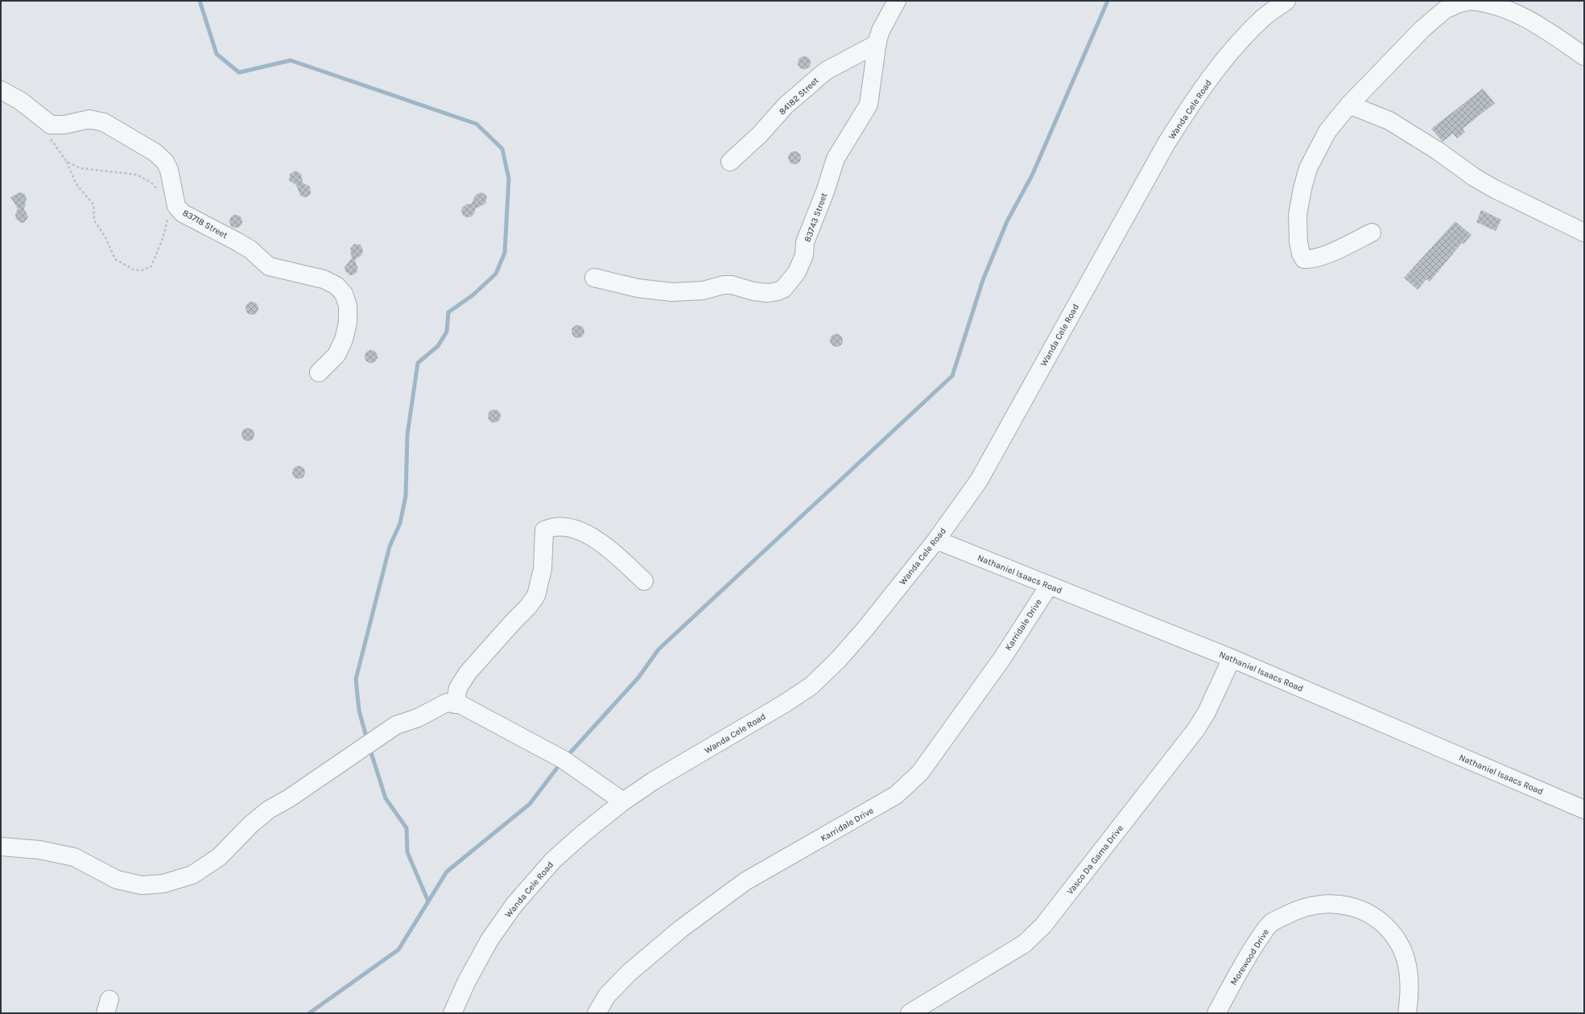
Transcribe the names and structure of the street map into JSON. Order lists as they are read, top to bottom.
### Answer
{
  "streets": {
    "street": [
      "84182 Street",
      "Wanda Cele Road",
      "83743 Street",
      "83718 Street",
      "Nathaniel Isaacs Road",
      "Karridale Drive",
      "Vasco Da Gama Drive",
      "Morewood Drive"
    ]
  },
  "crossings": [
    ["84182 Street", "83743 Street"],
    ["Wanda Cele Road", "Nathaniel Isaacs Road"],
    ["Nathaniel Isaacs Road", "Karridale Drive"],
    ["Nathaniel Isaacs Road", "Vasco Da Gama Drive"]
  ]
}
